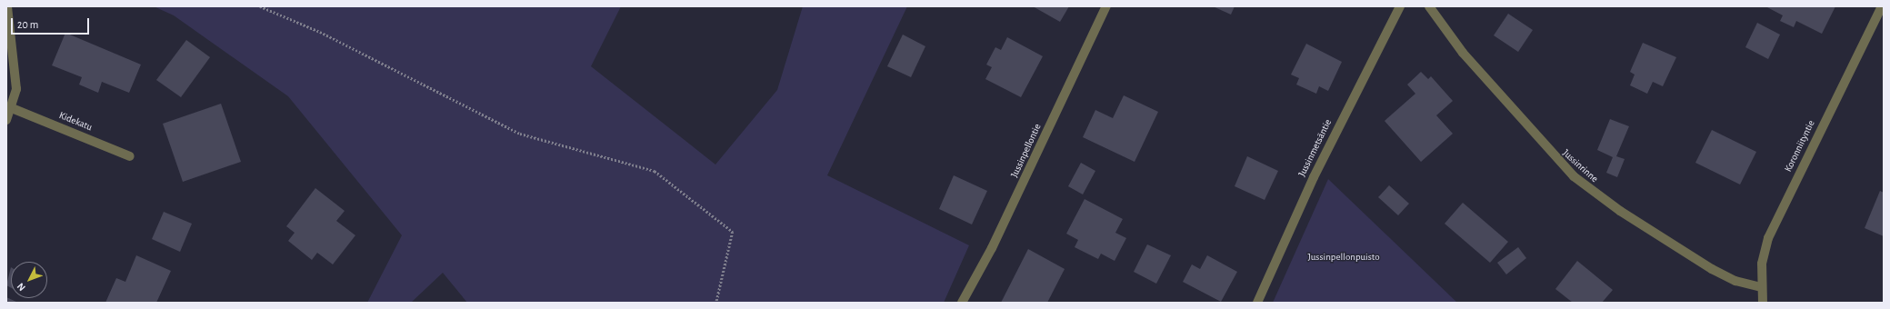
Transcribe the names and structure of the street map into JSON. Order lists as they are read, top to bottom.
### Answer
{
  "streets": {
    "street": [
      "Kidekatu",
      "Koronniityntie",
      "Jussinmetsäntie",
      "Jussinpellontie",
      "Jussinrinne"
    ]
  },
  "crossings": [
    ["Koronniityntie", "Jussinrinne"]
  ],
  "parks": ["Jussinpellonpuisto"],
  "scale_bar": "20 m",
  "north": "bottom left"
}
